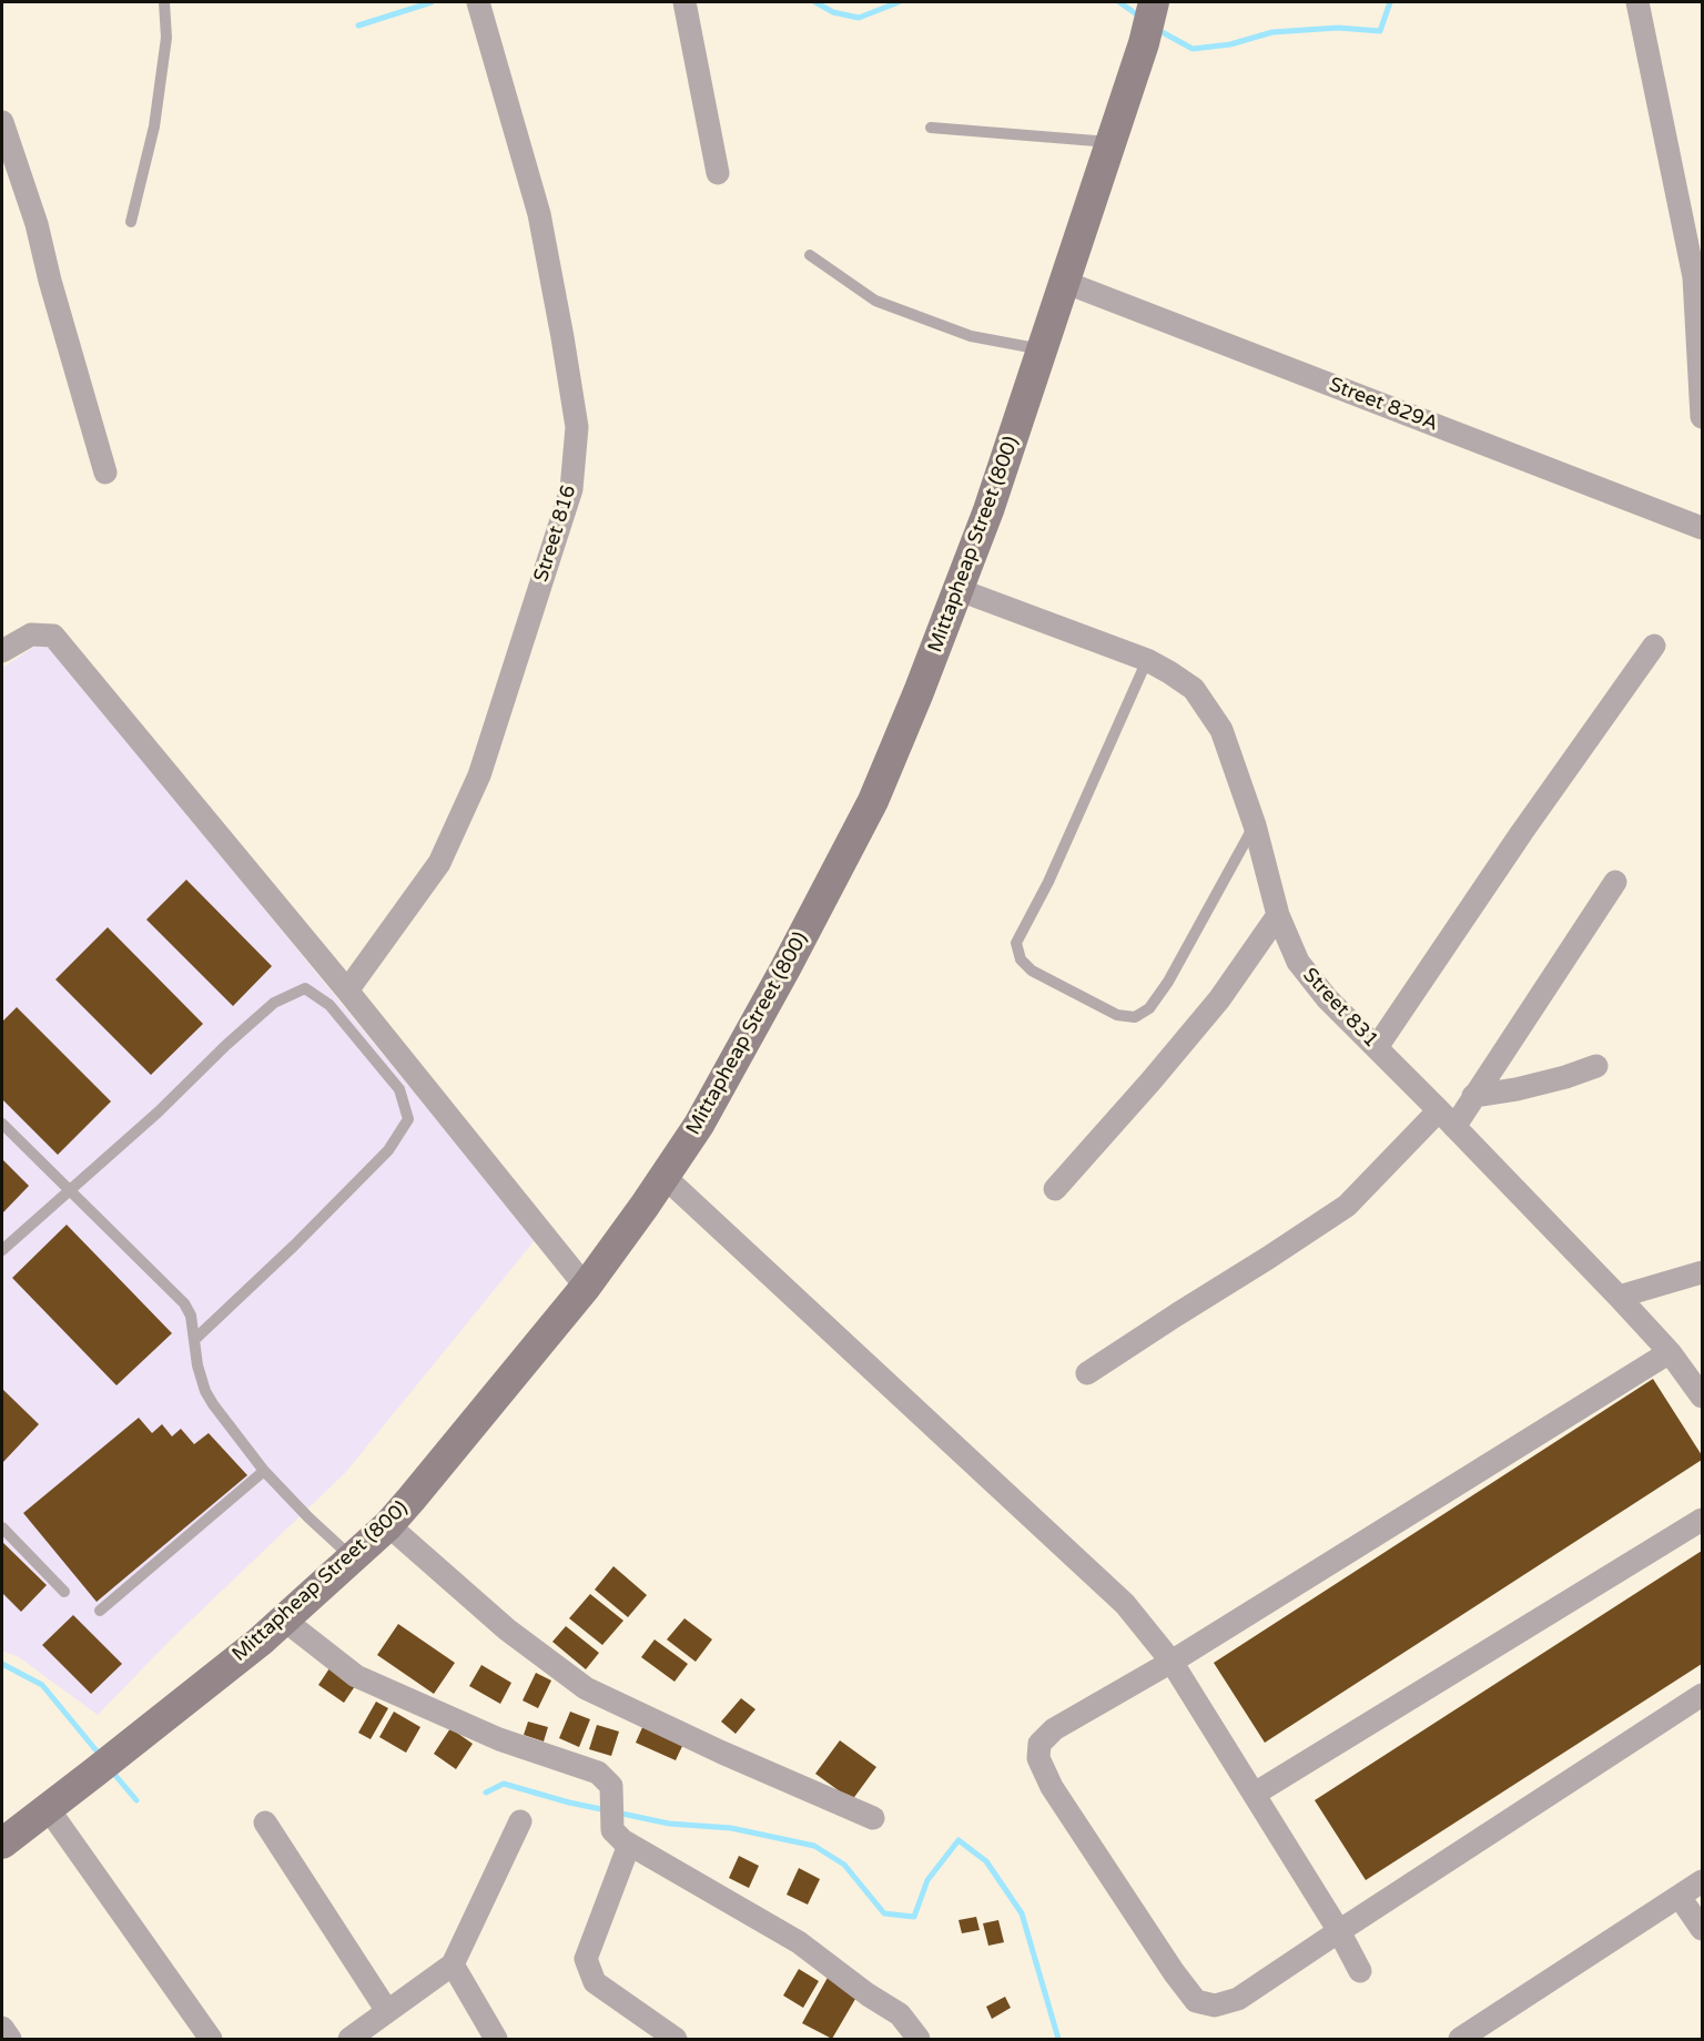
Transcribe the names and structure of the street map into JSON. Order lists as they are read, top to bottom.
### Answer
{
  "streets": {
    "main road": ["Mittapheap Street (800)"],
    "street": ["Street 829A", "Street 816", "Street 831"]
  },
  "crossings": [
    ["Street 829A", "Mittapheap Street (800)"],
    ["Mittapheap Street (800)", "Street 831"]
  ]
}
